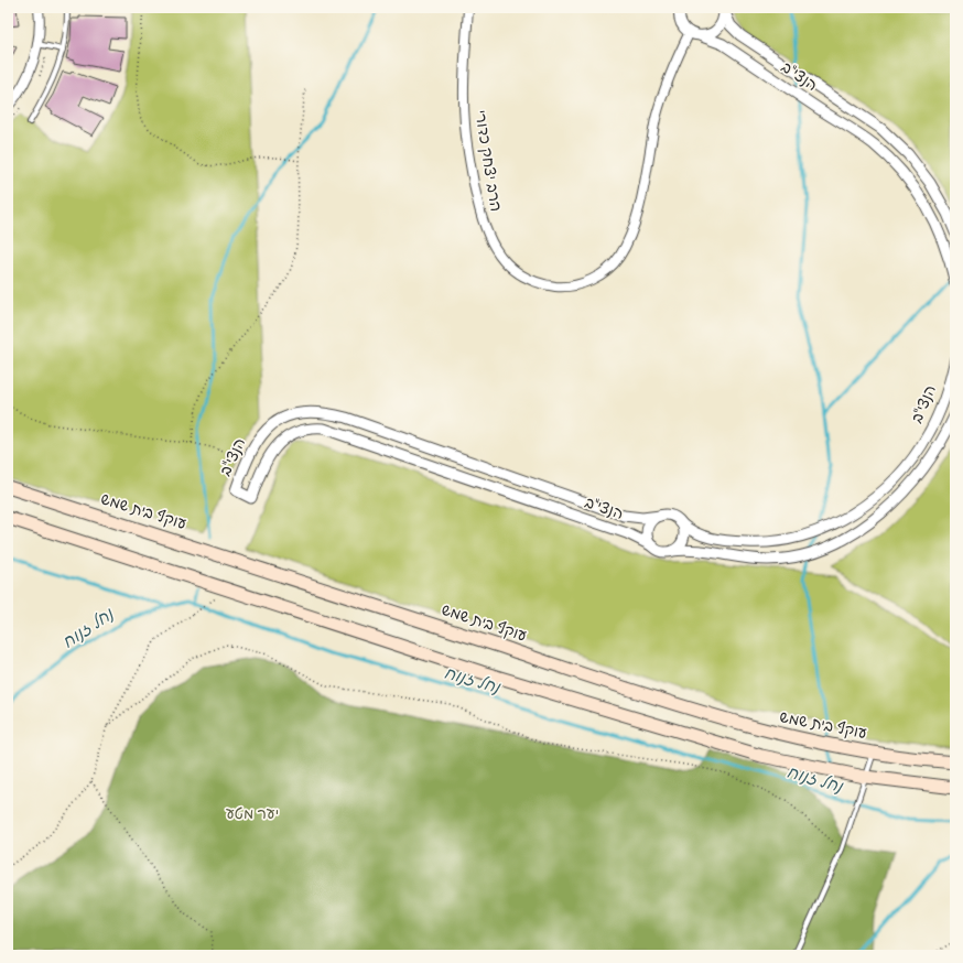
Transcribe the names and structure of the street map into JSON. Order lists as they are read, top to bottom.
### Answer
{
  "streets": {
    "main road": ["עוקף בית שמש"],
    "street": ["הנצי\"ב", "הרב יצחק כדורי"]
  },
  "crossings": [
    ["הנצי\"ב", "הרב יצחק כדורי"]
  ],
  "water": ["נחל זנוח"],
  "parks": ["יער מטע"]
}
